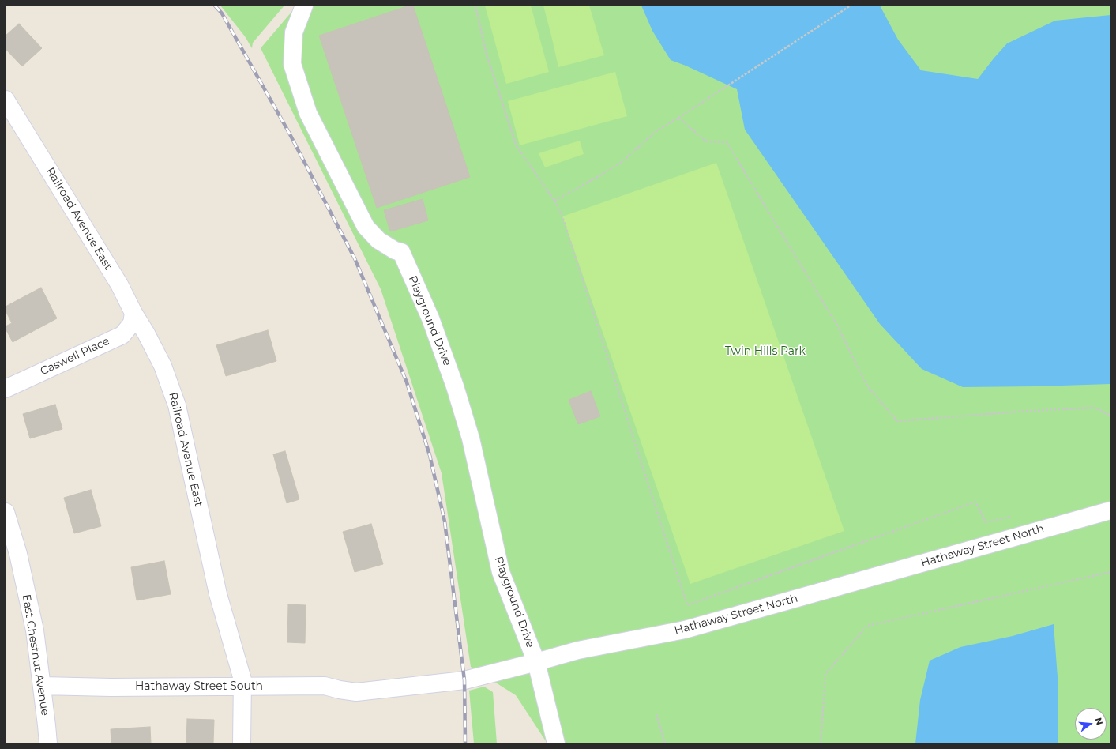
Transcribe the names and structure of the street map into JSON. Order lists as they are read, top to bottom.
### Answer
{
  "streets": {
    "street": [
      "Railroad Avenue East",
      "Playground Drive",
      "Caswell Place",
      "Hathaway Street North",
      "East Chestnut Avenue",
      "Hathaway Street South"
    ]
  },
  "crossings": [
    ["Railroad Avenue East", "Caswell Place"],
    ["Railroad Avenue East", "Hathaway Street South"],
    ["Playground Drive", "Hathaway Street North"],
    ["Hathaway Street North", "Hathaway Street South"],
    ["East Chestnut Avenue", "Hathaway Street South"]
  ],
  "parks": ["Twin Hills Park"],
  "north": "right"
}
